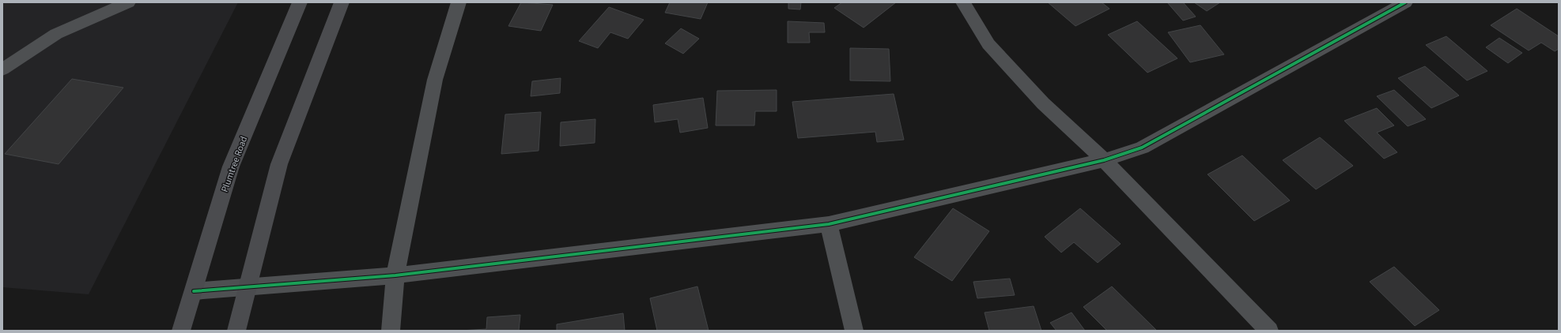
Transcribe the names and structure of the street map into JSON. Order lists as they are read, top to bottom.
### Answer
{
  "streets": {
    "highway": ["Plumtree Road"]
  }
}
